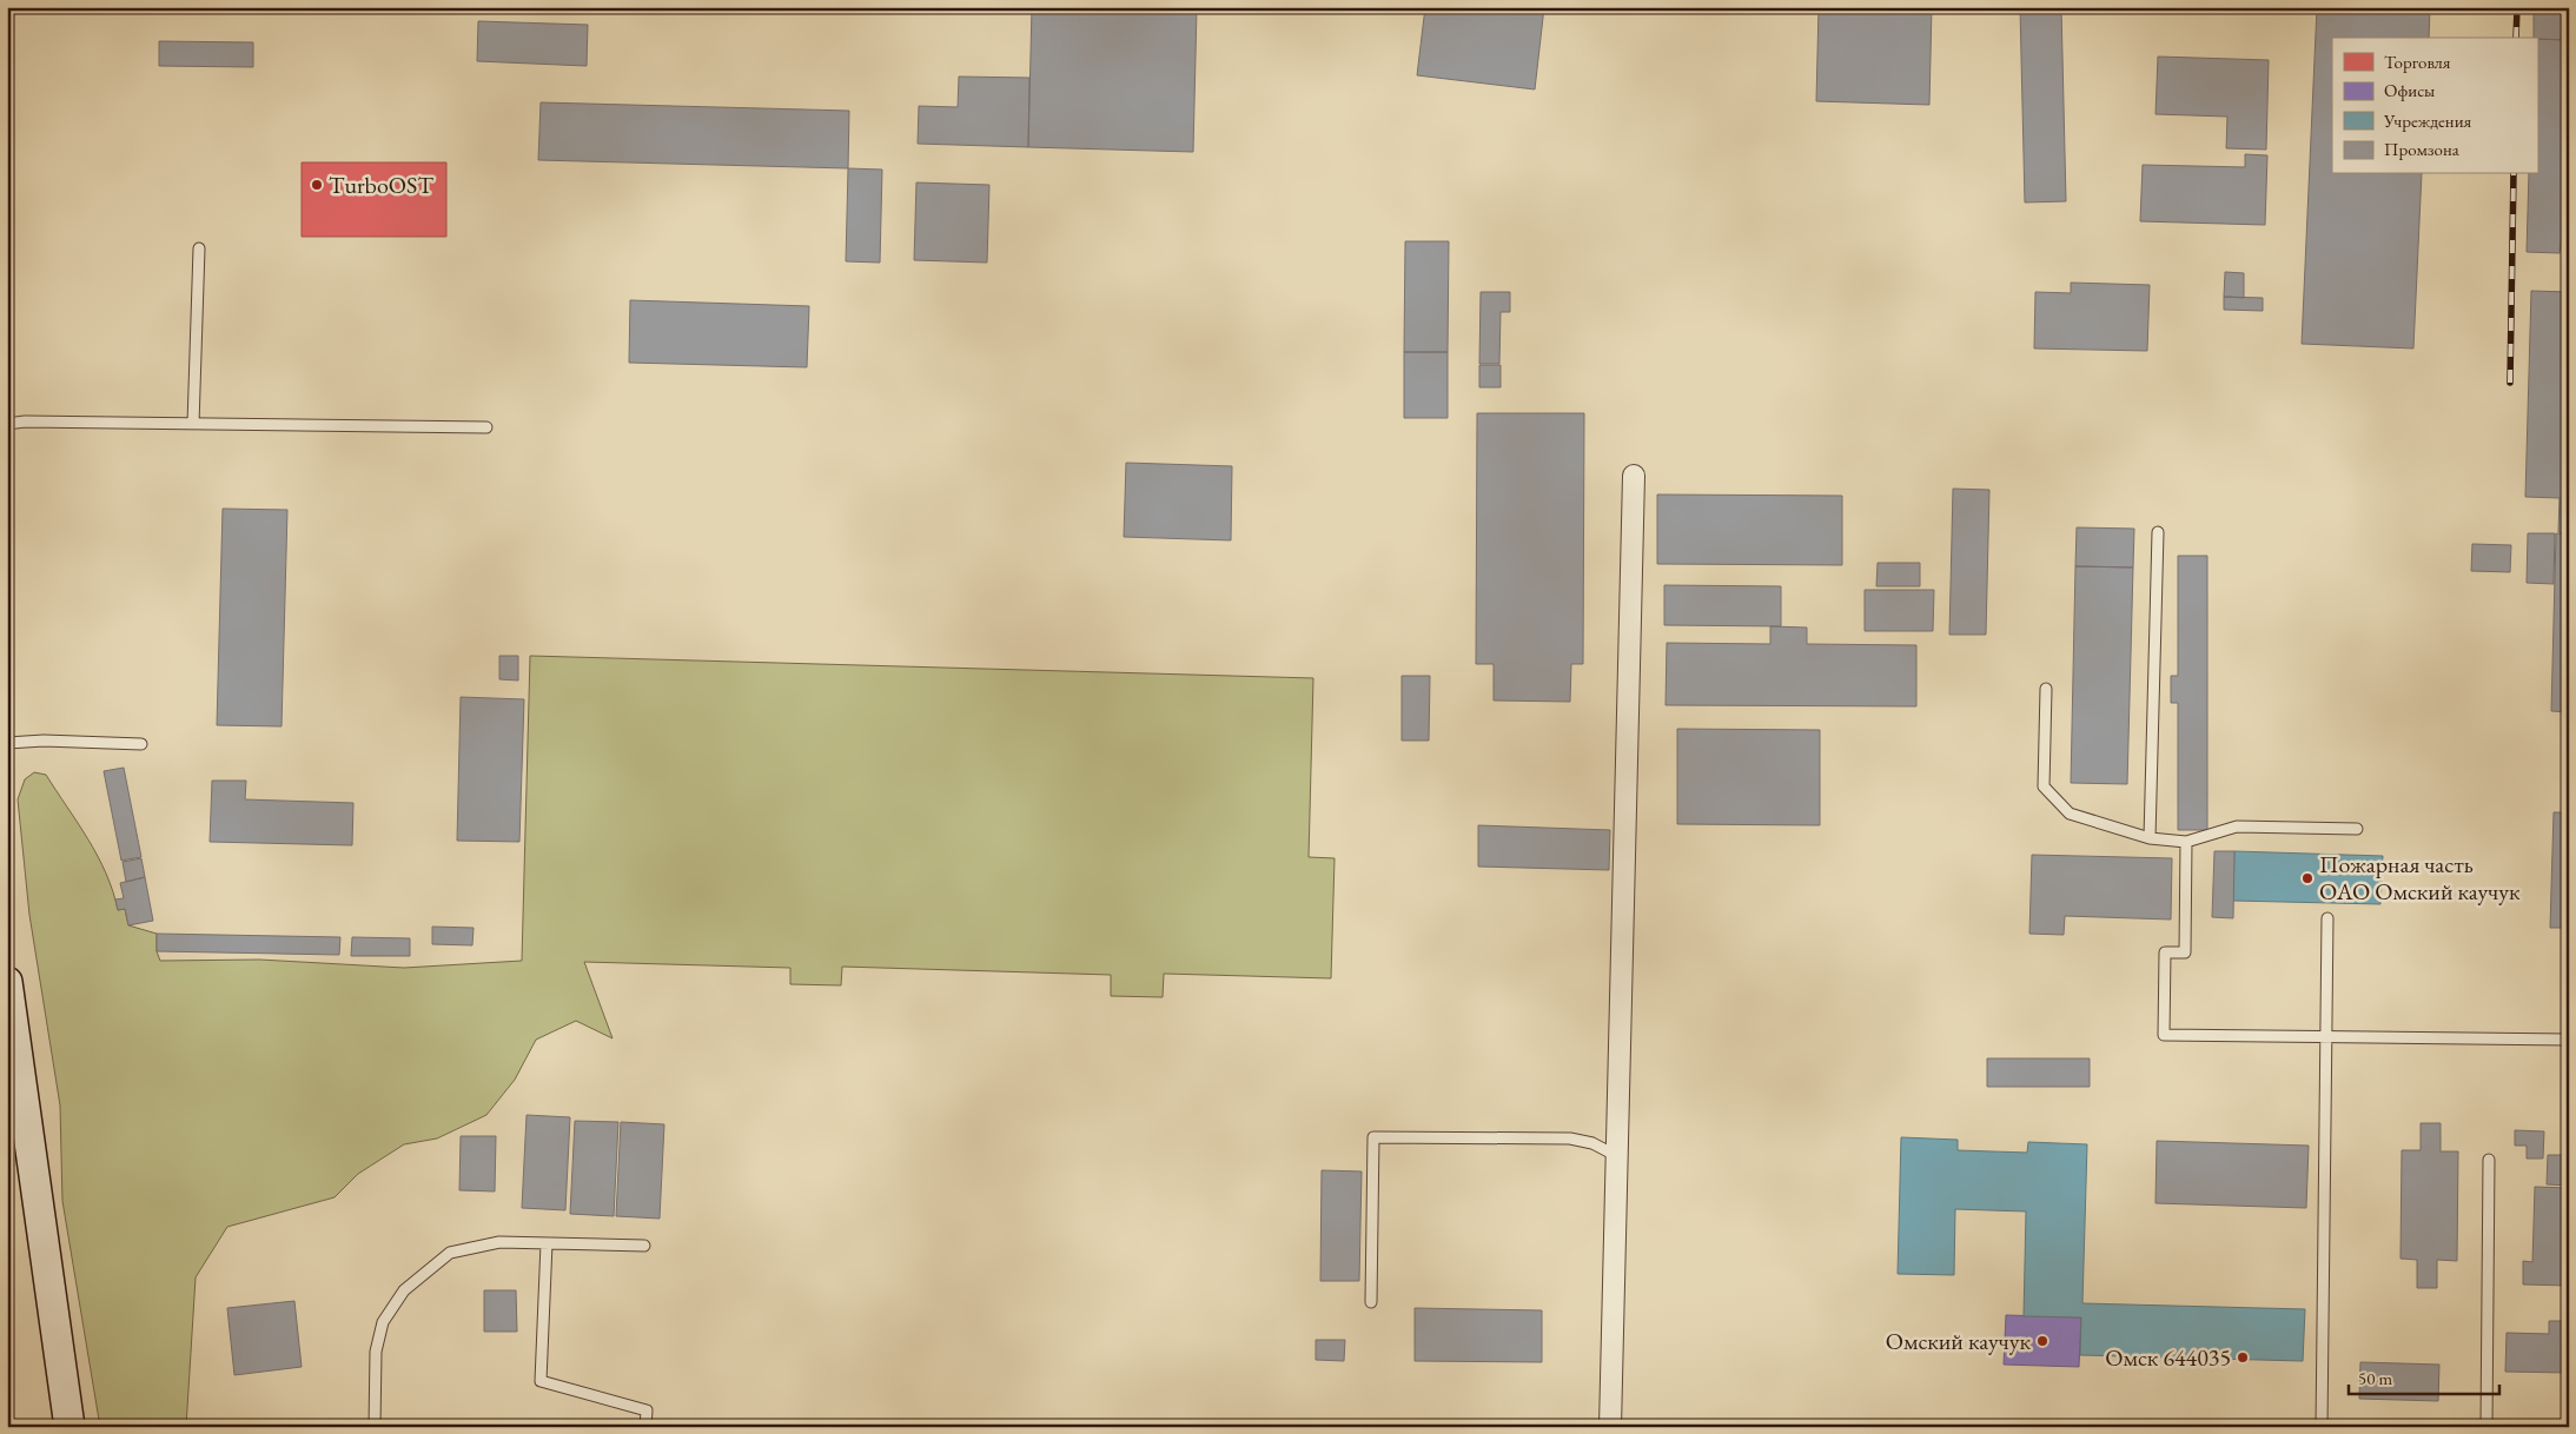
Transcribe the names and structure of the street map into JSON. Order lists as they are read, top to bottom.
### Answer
{
  "places": [
    "TurboOST",
    "Пожарная часть ОАО Омский каучук",
    "Омский каучук",
    "Омск 644035"
  ],
  "legend": [
    "Торговля",
    "Офисы",
    "Учреждения",
    "Промзона"
  ],
  "scale_bar": "50 m"
}
